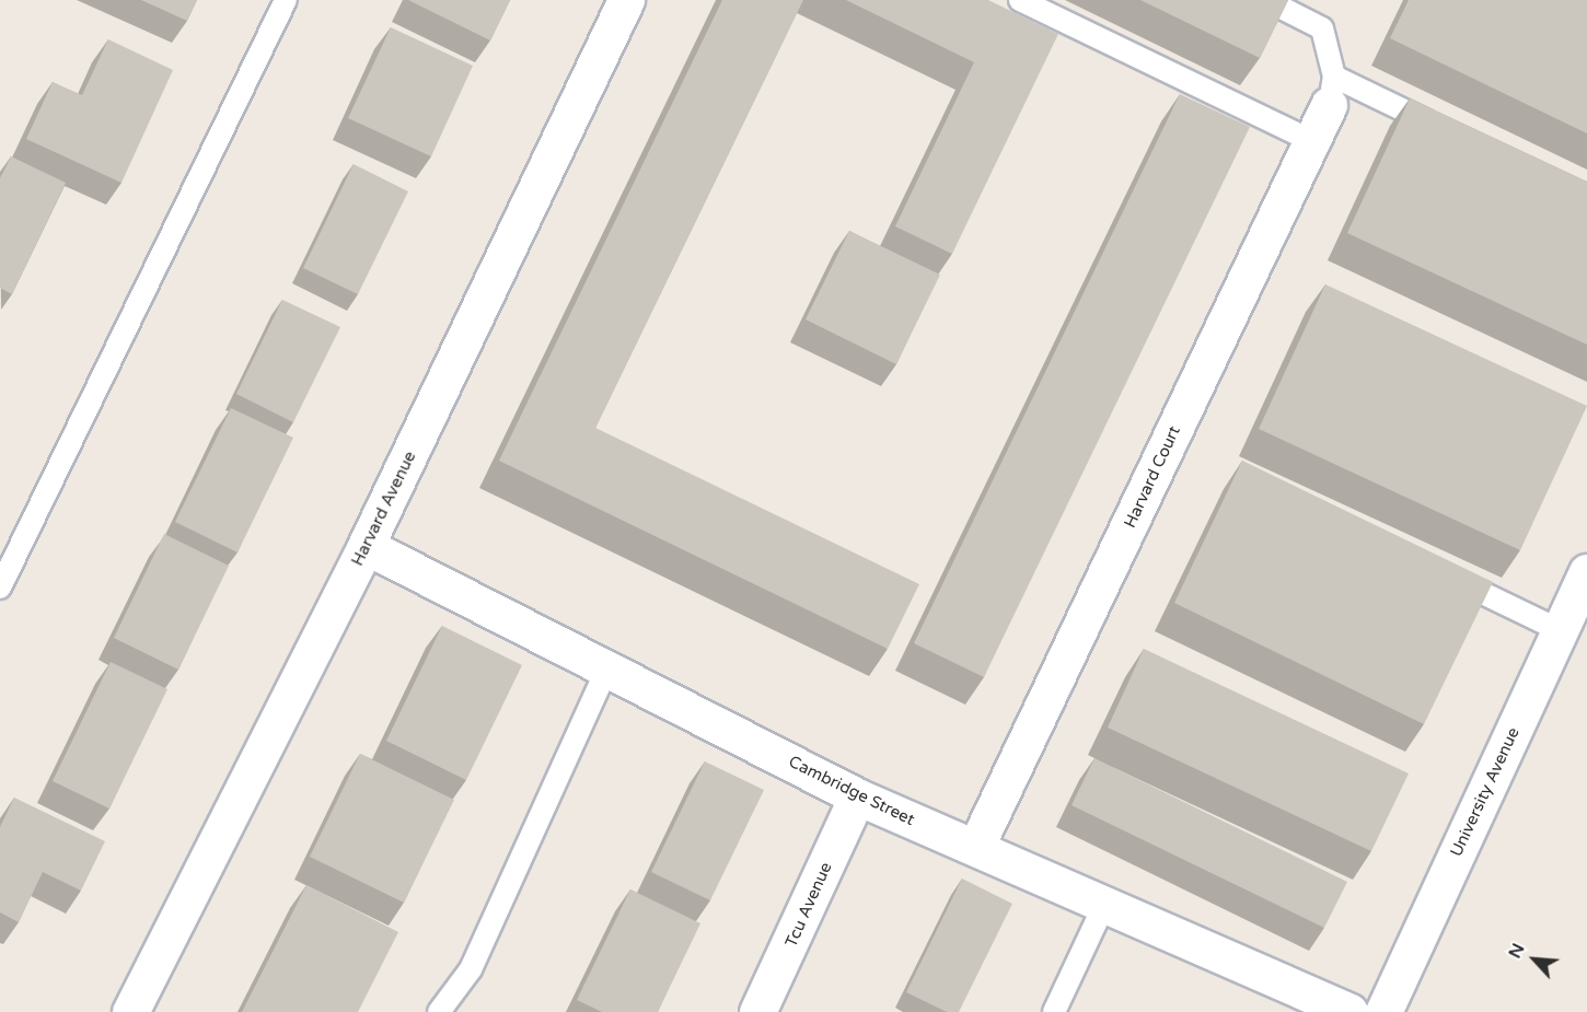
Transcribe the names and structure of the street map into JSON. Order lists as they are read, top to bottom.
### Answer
{
  "streets": {
    "street": [
      "Harvard Court",
      "Harvard Avenue",
      "Cambridge Street",
      "University Avenue",
      "Tcu Avenue"
    ]
  },
  "crossings": [
    ["Harvard Court", "Cambridge Street"],
    ["Harvard Avenue", "Cambridge Street"],
    ["Cambridge Street", "Tcu Avenue"]
  ],
  "north": "top left"
}
